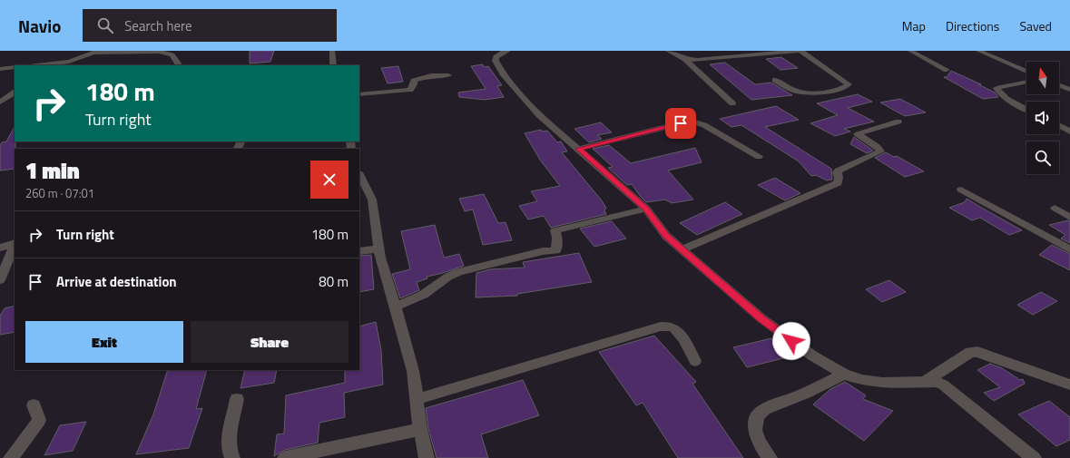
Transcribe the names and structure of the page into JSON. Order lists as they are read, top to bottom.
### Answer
{
  "north": "top",
  "page": {
    "header": "Navio",
    "search": "Search here",
    "nav": ["Map", "Directions", "Saved"],
    "turn": ["180 m", "Turn right"],
    "heading": ["1 min", "260 m · 07:01"],
    "list": [
      {
        "name": "Turn right",
        "value": "180 m"
      },
      {
        "name": "Arrive at destination",
        "value": "80 m"
      }
    ],
    "buttons": ["Exit", "Share"]
  }
}
